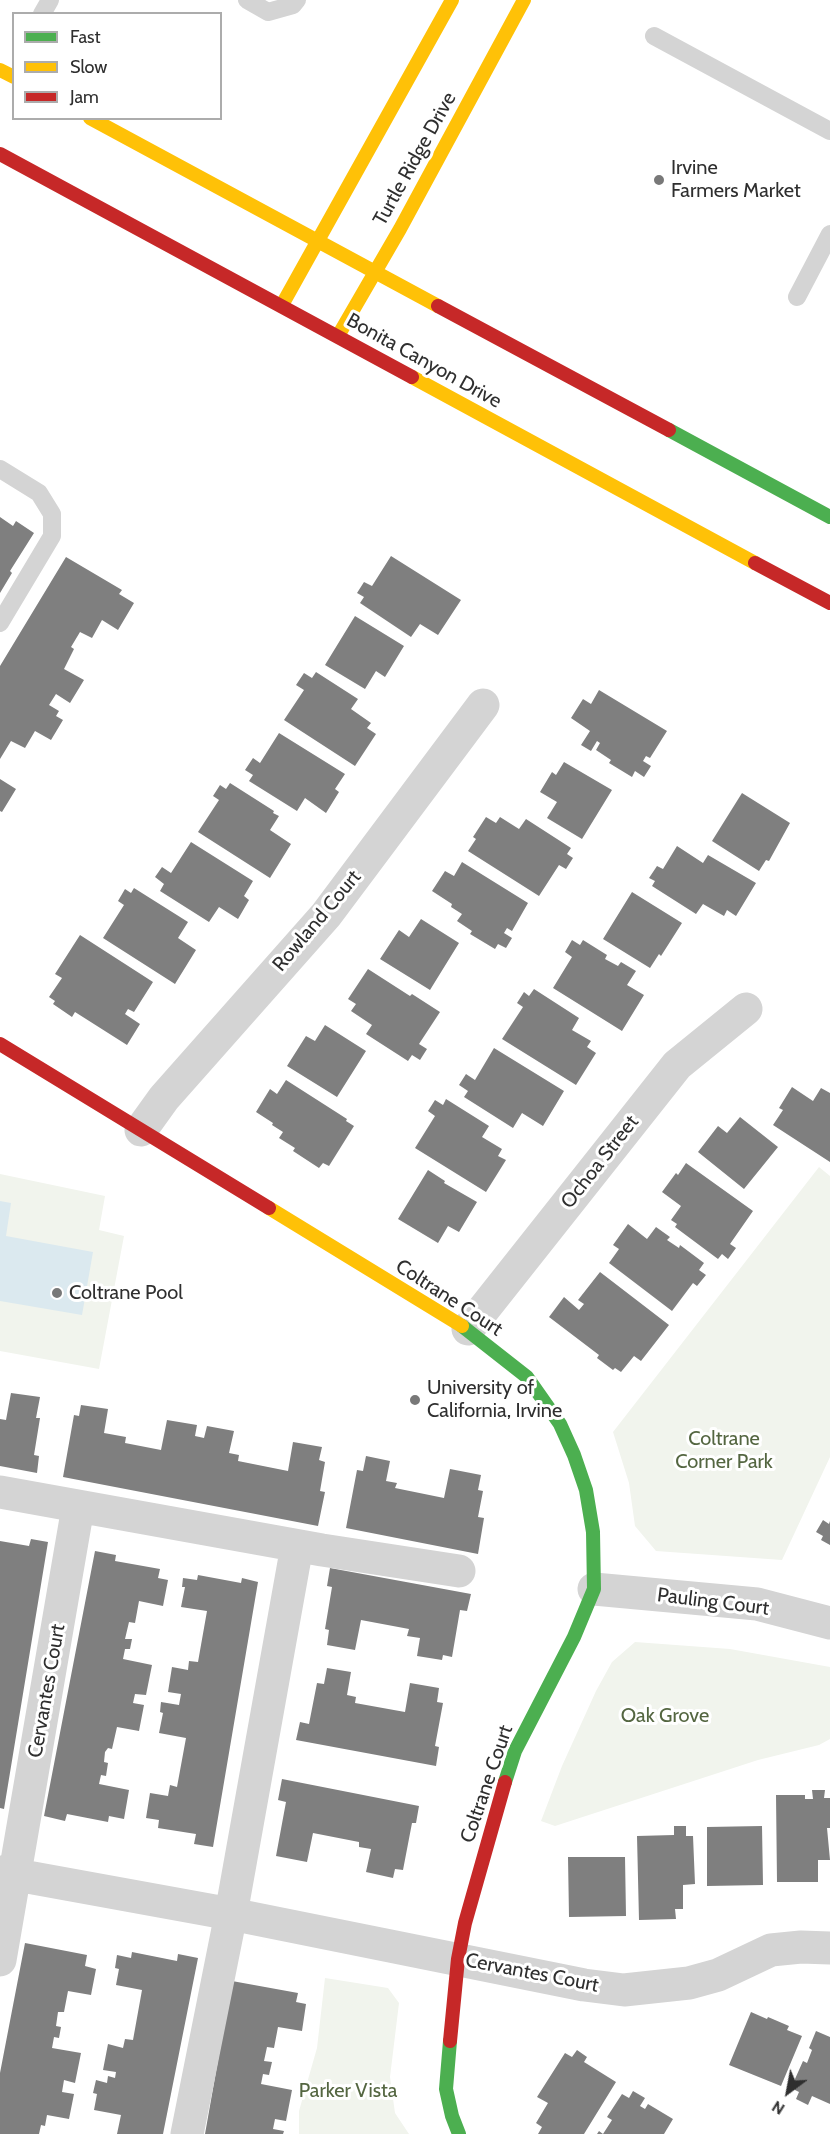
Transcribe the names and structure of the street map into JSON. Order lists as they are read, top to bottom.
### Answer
{
  "streets": {
    "street": [
      "Turtle Ridge Drive",
      "Bonita Canyon Drive",
      "Rowland Court",
      "Ochoa Street",
      "Coltrane Court",
      "Pauling Court",
      "Cervantes Court"
    ]
  },
  "crossings": [
    ["Turtle Ridge Drive", "Bonita Canyon Drive"],
    ["Rowland Court", "Coltrane Court"],
    ["Ochoa Street", "Coltrane Court"],
    ["Coltrane Court", "Pauling Court"],
    ["Coltrane Court", "Cervantes Court"]
  ],
  "parks": ["Coltrane Corner Park", "Oak Grove", "Parker Vista"],
  "places": ["Irvine Farmers Market", "Coltrane Pool", "University of California, Irvine"],
  "legend": ["Fast", "Slow", "Jam"],
  "north": "bottom left"
}
